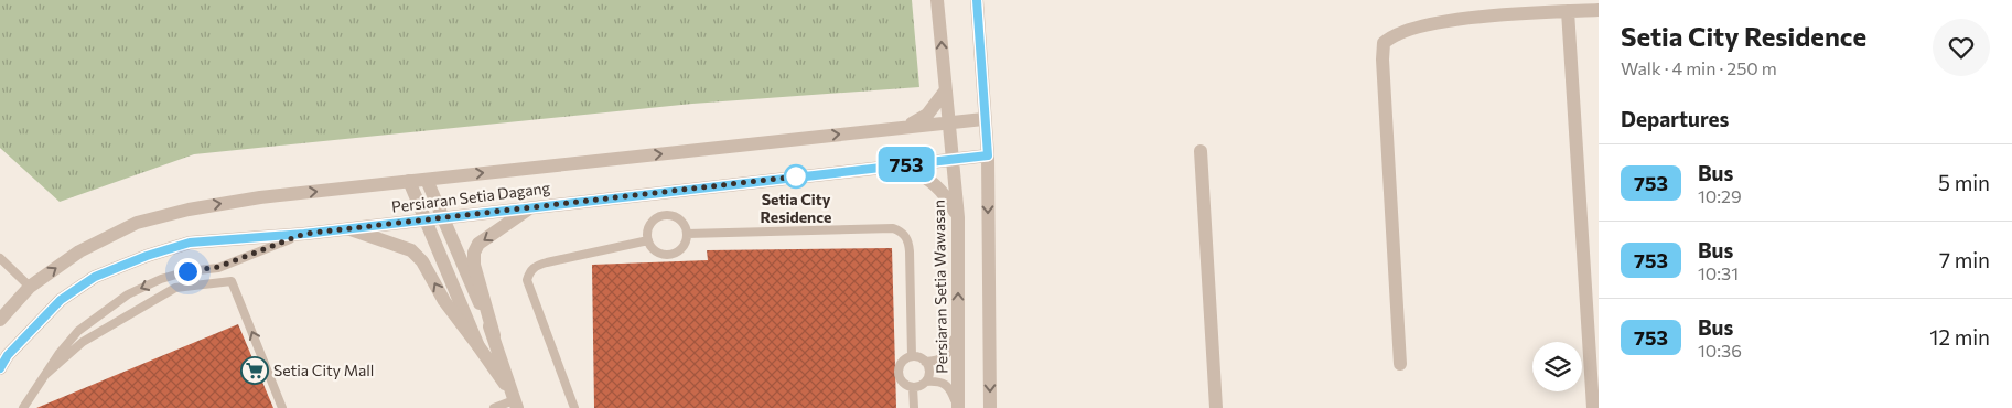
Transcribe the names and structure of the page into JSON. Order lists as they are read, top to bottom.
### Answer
{
  "streets": {
    "street": ["Persiaran Setia Dagang", "Persiaran Setia Wawasan"]
  },
  "crossings": [
    ["Persiaran Setia Dagang", "Persiaran Setia Wawasan"]
  ],
  "places": {
    "other": ["Setia City Residence"],
    "supermarket": ["Setia City Mall"]
  },
  "lines": ["bus line 753"],
  "page": {
    "on_map": "753",
    "heading": [
      ["Setia City Residence", "Walk · 4 min · 250 m"],
      "Departures"
    ],
    "list": [
      {
        "mark": "753",
        "name": "Bus",
        "note": "10:29",
        "value": "5 min"
      },
      {
        "mark": "753",
        "name": "Bus",
        "note": "10:31",
        "value": "7 min"
      },
      {
        "mark": "753",
        "name": "Bus",
        "note": "10:36",
        "value": "12 min"
      }
    ]
  }
}
